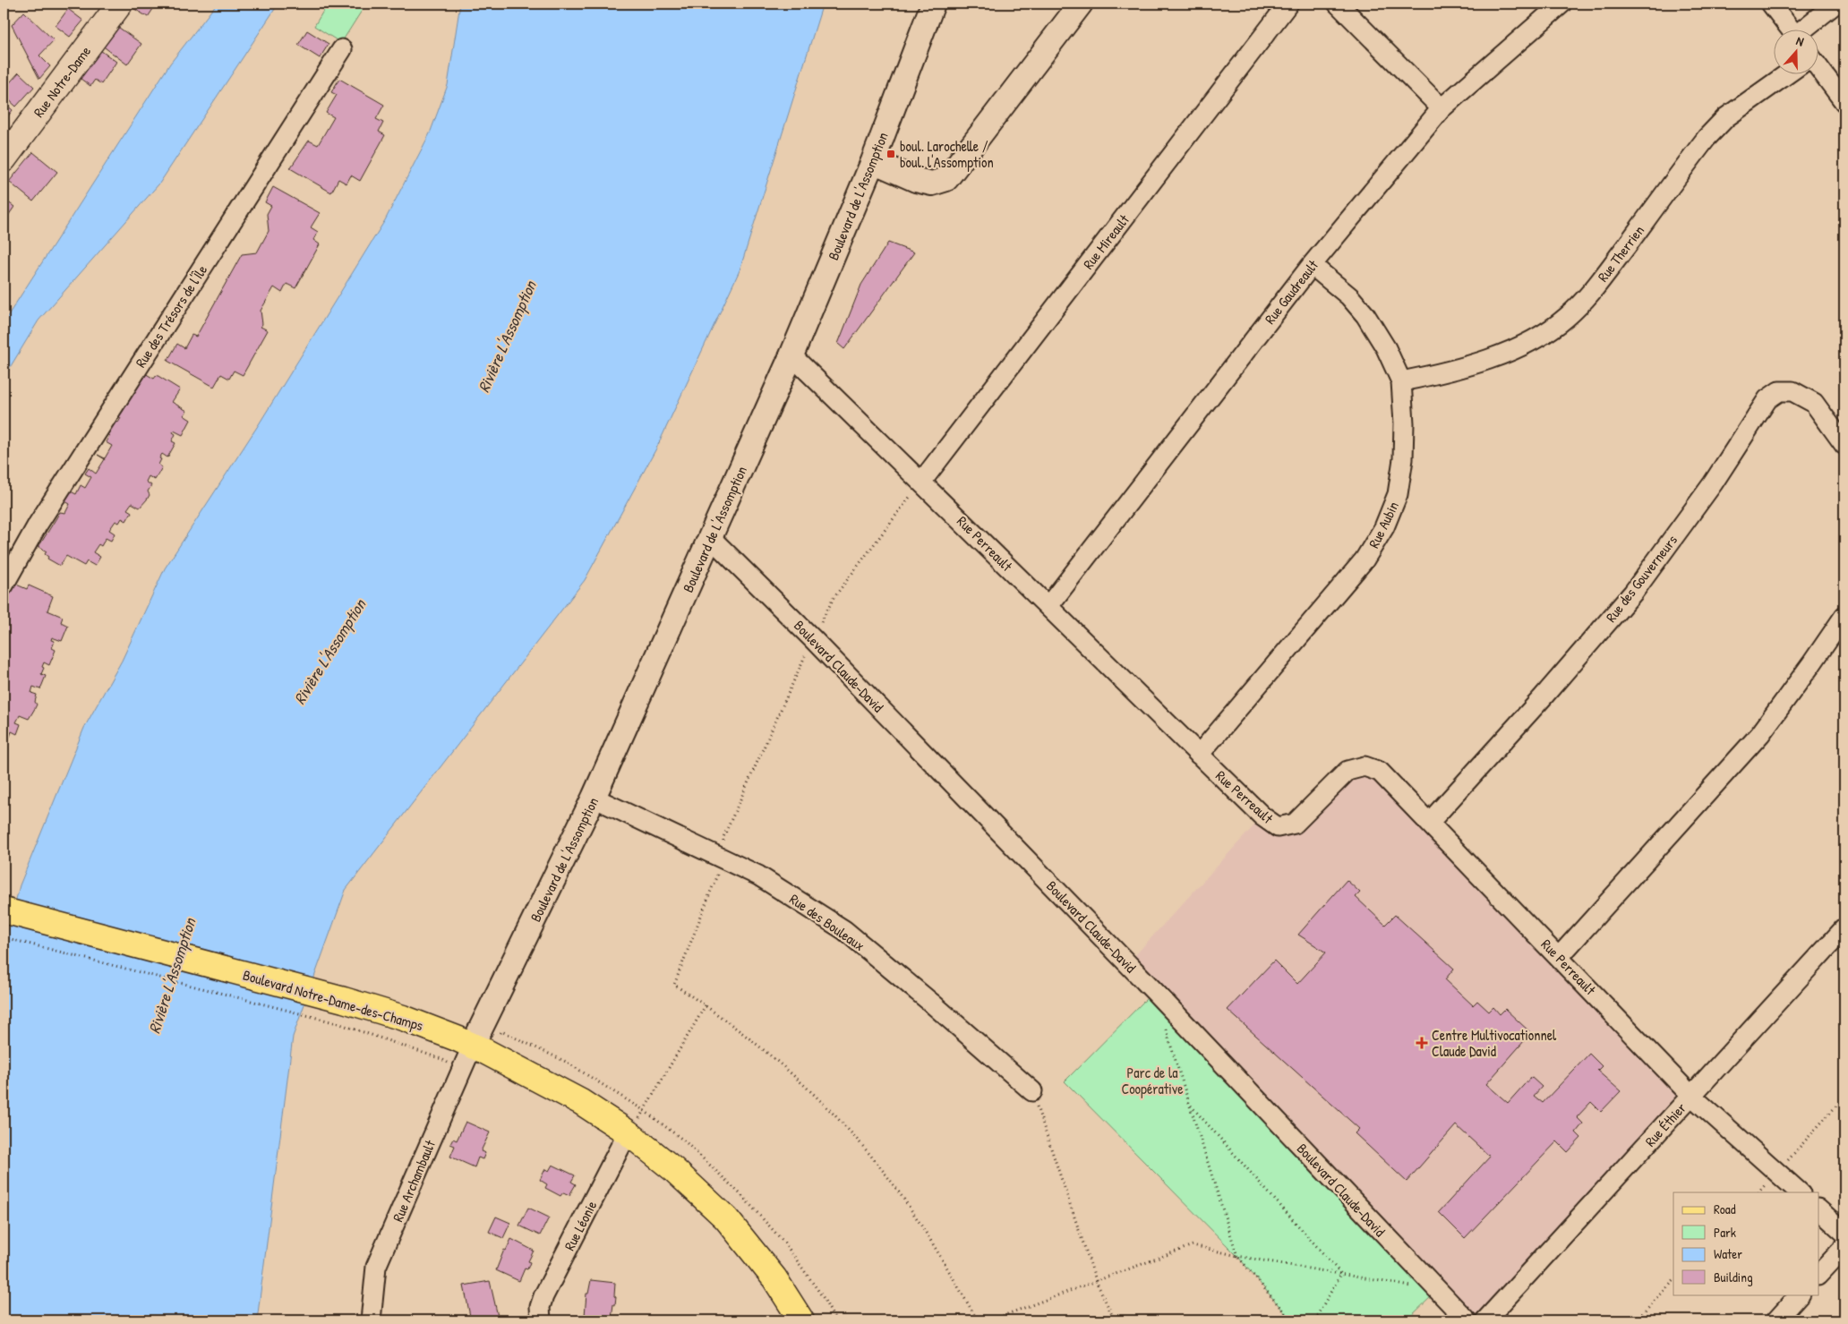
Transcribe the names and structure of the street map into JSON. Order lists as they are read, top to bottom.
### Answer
{
  "streets": {
    "main road": ["Rue Notre-Dame", "Boulevard Notre-Dame-des-Champs"],
    "street": [
      "Boulevard de L'Assomption",
      "Rue Mireault",
      "Rue Therrien",
      "Rue Gaudreault",
      "Rue des Trésors de l'Île",
      "Rue Aubin",
      "Rue Perreault",
      "Rue des Gouverneurs",
      "Boulevard Claude-David",
      "Rue des Bouleaux",
      "Rue Éthier",
      "Rue Archambault",
      "Rue Léonie"
    ]
  },
  "crossings": [
    ["Boulevard de L'Assomption", "Rue Perreault"],
    ["Boulevard de L'Assomption", "Boulevard Claude-David"],
    ["Boulevard de L'Assomption", "Rue des Bouleaux"],
    ["Boulevard de L'Assomption", "Boulevard Notre-Dame-des-Champs"],
    ["Boulevard de L'Assomption", "Rue Archambault"],
    ["Rue Mireault", "Rue Perreault"],
    ["Rue Therrien", "Rue Aubin"],
    ["Rue Gaudreault", "Rue Aubin"],
    ["Rue Gaudreault", "Rue Perreault"],
    ["Rue Aubin", "Rue Perreault"],
    ["Rue Perreault", "Rue des Gouverneurs"],
    ["Rue Perreault", "Rue Éthier"],
    ["Boulevard Notre-Dame-des-Champs", "Rue Archambault"],
    ["Boulevard Notre-Dame-des-Champs", "Rue Léonie"]
  ],
  "water": ["Rivière L'Assomption"],
  "parks": ["Parc de la Coopérative"],
  "places": {
    "transit": ["boul. Larochelle / boul. l'Assomption"],
    "health": ["Centre Multivocationnel Claude David"]
  },
  "legend": [
    "Road",
    "Park",
    "Water",
    "Building"
  ],
  "north": "top"
}
